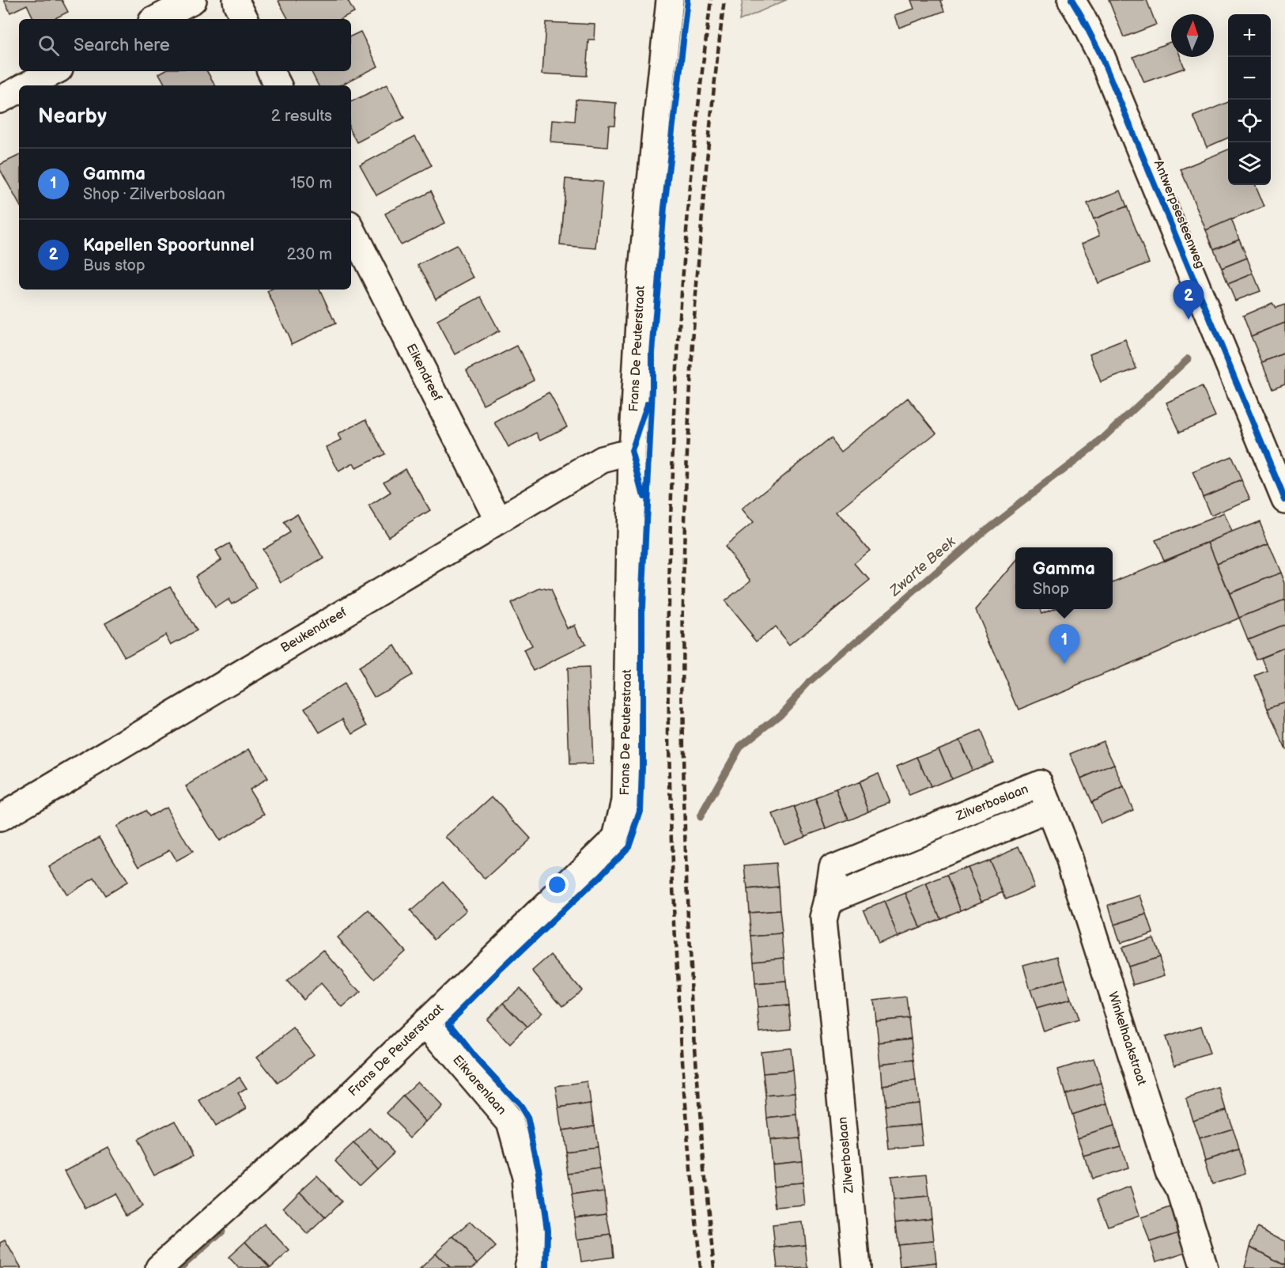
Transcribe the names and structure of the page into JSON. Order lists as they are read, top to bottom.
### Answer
{
  "streets": {
    "street": [
      "Antwerpsesteenweg",
      "Frans De Peuterstraat",
      "Eikendreef",
      "Beukendreef",
      "Zilverboslaan",
      "Winkelhaakstraat",
      "Eikvarenlaan"
    ]
  },
  "crossings": [
    ["Frans De Peuterstraat", "Beukendreef"],
    ["Frans De Peuterstraat", "Eikvarenlaan"],
    ["Eikendreef", "Beukendreef"],
    ["Zilverboslaan", "Winkelhaakstraat"]
  ],
  "water": ["Zwarte Beek"],
  "north": "top",
  "page": {
    "map_buttons": ["+", "−"],
    "search": "Search here",
    "heading": ["Nearby", "2 results"],
    "list": [
      {
        "mark": "1",
        "name": "Gamma",
        "note": "Shop · Zilverboslaan",
        "value": "150 m"
      },
      {
        "mark": "2",
        "name": "Kapellen Spoortunnel",
        "note": "Bus stop",
        "value": "230 m"
      }
    ],
    "pins": ["2", "1"],
    "popup": ["Gamma", "Shop"]
  }
}
